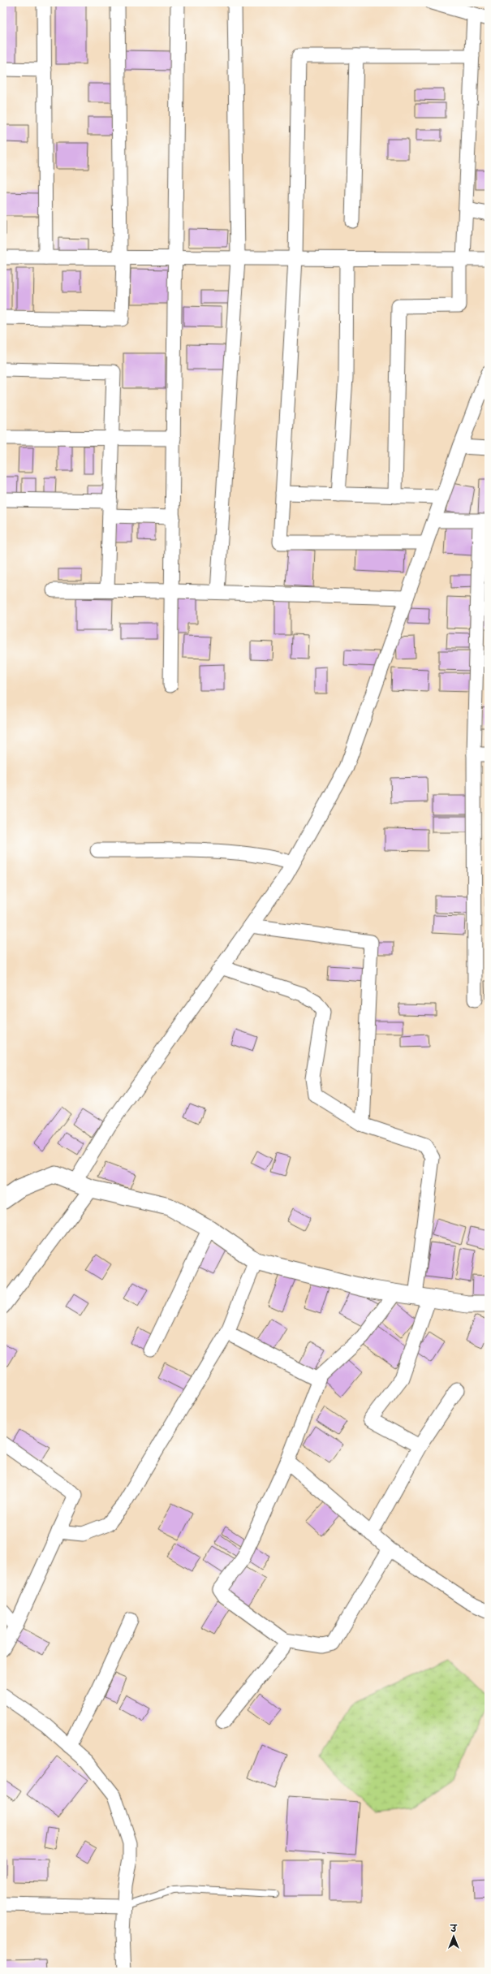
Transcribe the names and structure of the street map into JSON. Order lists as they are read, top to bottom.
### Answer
{
  "north": "top"
}
